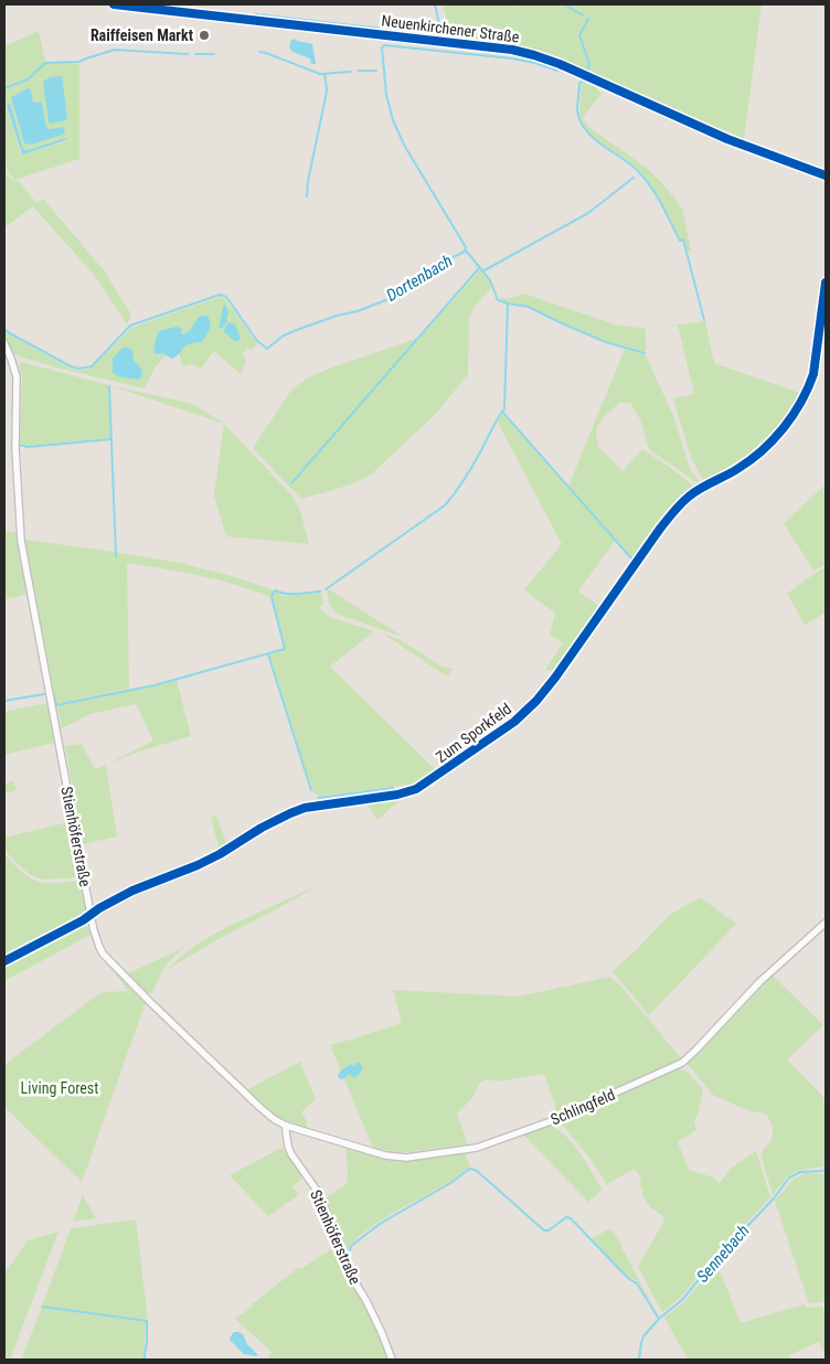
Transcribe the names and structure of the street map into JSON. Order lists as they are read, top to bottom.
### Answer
{
  "streets": {
    "street": [
      "Neuenkirchener Straße",
      "Zum Sporkfeld",
      "Stienhöferstraße",
      "Schlingfeld"
    ]
  },
  "crossings": [
    ["Zum Sporkfeld", "Stienhöferstraße"],
    ["Stienhöferstraße", "Schlingfeld"]
  ],
  "water": ["Dortenbach", "Sennebach"],
  "parks": ["Living Forest"],
  "places": ["Raiffeisen Markt"]
}
